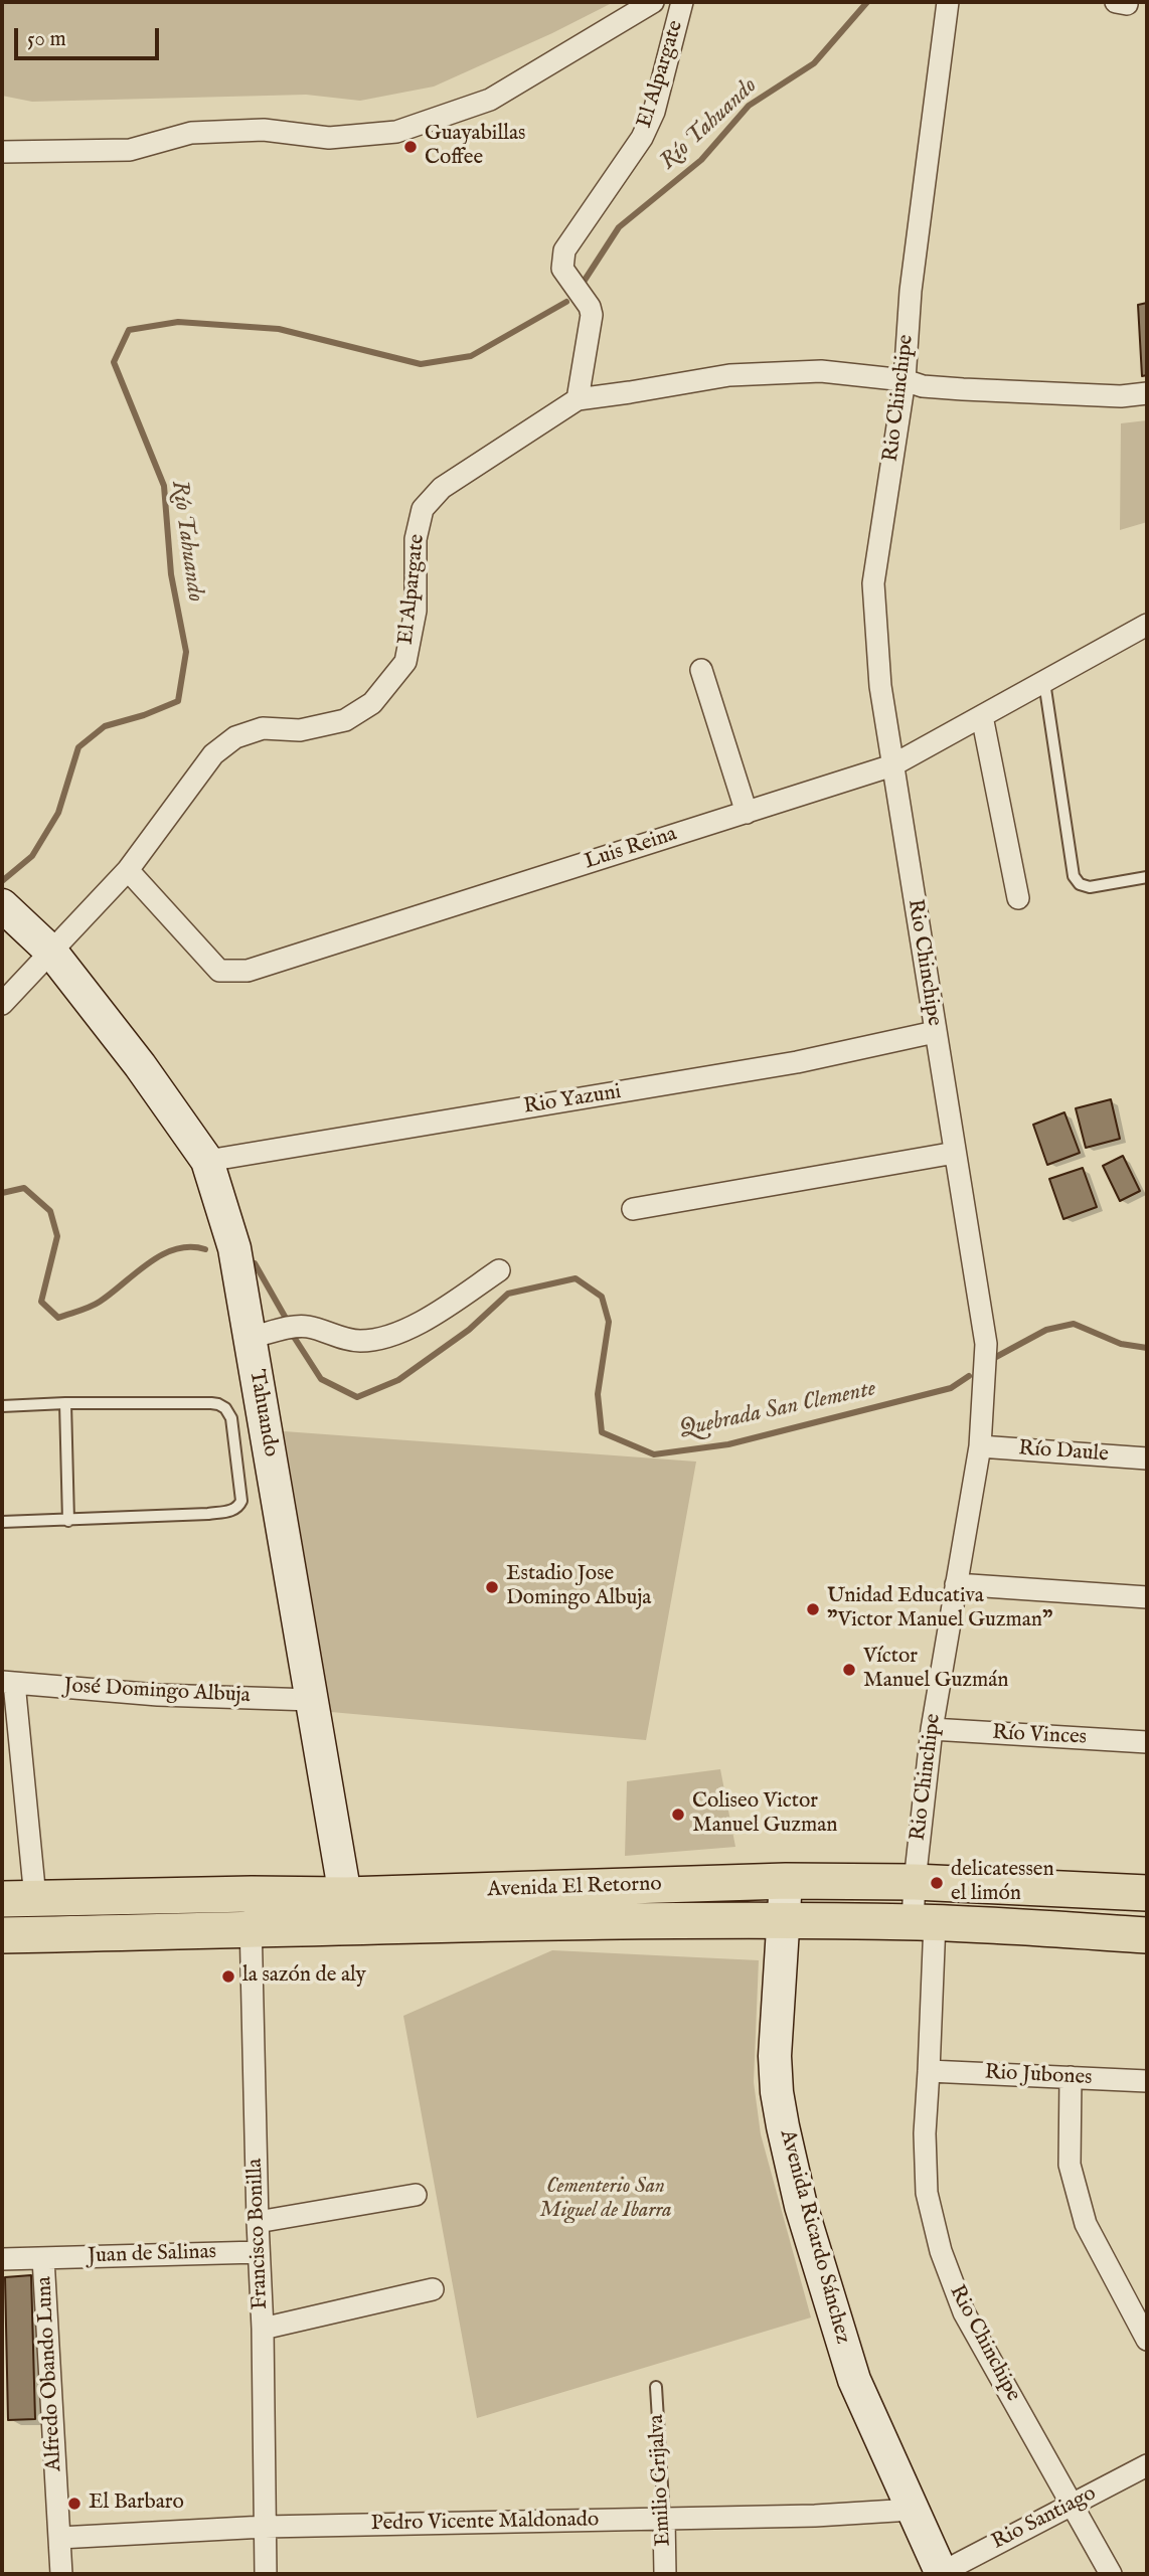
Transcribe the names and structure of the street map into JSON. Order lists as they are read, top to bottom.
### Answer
{
  "streets": {
    "main road": ["Avenida El Retorno"],
    "street": [
      "El Alpargate",
      "Rio Chinchipe",
      "Luis Reina",
      "Rio Yazuni",
      "Tahuando",
      "Río Daule",
      "José Domingo Albuja",
      "Río Vinces",
      "Rio Jubones",
      "Francisco Bonilla",
      "Avenida Ricardo Sánchez",
      "Juan de Salinas",
      "Alfredo Obando Luna",
      "Emilio Grijalva",
      "Rio Santiago",
      "Pedro Vicente Maldonado"
    ]
  },
  "crossings": [
    ["El Alpargate", "Luis Reina"],
    ["El Alpargate", "Tahuando"],
    ["Rio Chinchipe", "Luis Reina"],
    ["Rio Chinchipe", "Rio Yazuni"],
    ["Rio Chinchipe", "Río Daule"],
    ["Rio Chinchipe", "Río Vinces"],
    ["Rio Chinchipe", "Avenida El Retorno"],
    ["Rio Chinchipe", "Rio Jubones"],
    ["Rio Chinchipe", "Rio Santiago"],
    ["Rio Yazuni", "Tahuando"],
    ["Tahuando", "José Domingo Albuja"],
    ["Tahuando", "Avenida El Retorno"],
    ["Avenida El Retorno", "Francisco Bonilla"],
    ["Avenida El Retorno", "Avenida Ricardo Sánchez"],
    ["Francisco Bonilla", "Juan de Salinas"],
    ["Francisco Bonilla", "Pedro Vicente Maldonado"],
    ["Avenida Ricardo Sánchez", "Rio Santiago"],
    ["Avenida Ricardo Sánchez", "Pedro Vicente Maldonado"],
    ["Juan de Salinas", "Alfredo Obando Luna"],
    ["Alfredo Obando Luna", "Pedro Vicente Maldonado"],
    ["Emilio Grijalva", "Pedro Vicente Maldonado"]
  ],
  "water": ["Río Tahuando", "Quebrada San Clemente"],
  "parks": ["Cementerio San Miguel de Ibarra"],
  "places": [
    "Guayabillas Coffee",
    "Estadio Jose Domingo Albuja",
    "Unidad Educativa \"Victor Manuel Guzman\"",
    "Víctor Manuel Guzmán",
    "Coliseo Victor Manuel Guzman",
    "delicatessen el limón",
    "la sazón de aly",
    "El Barbaro"
  ],
  "scale_bar": "50 m"
}
